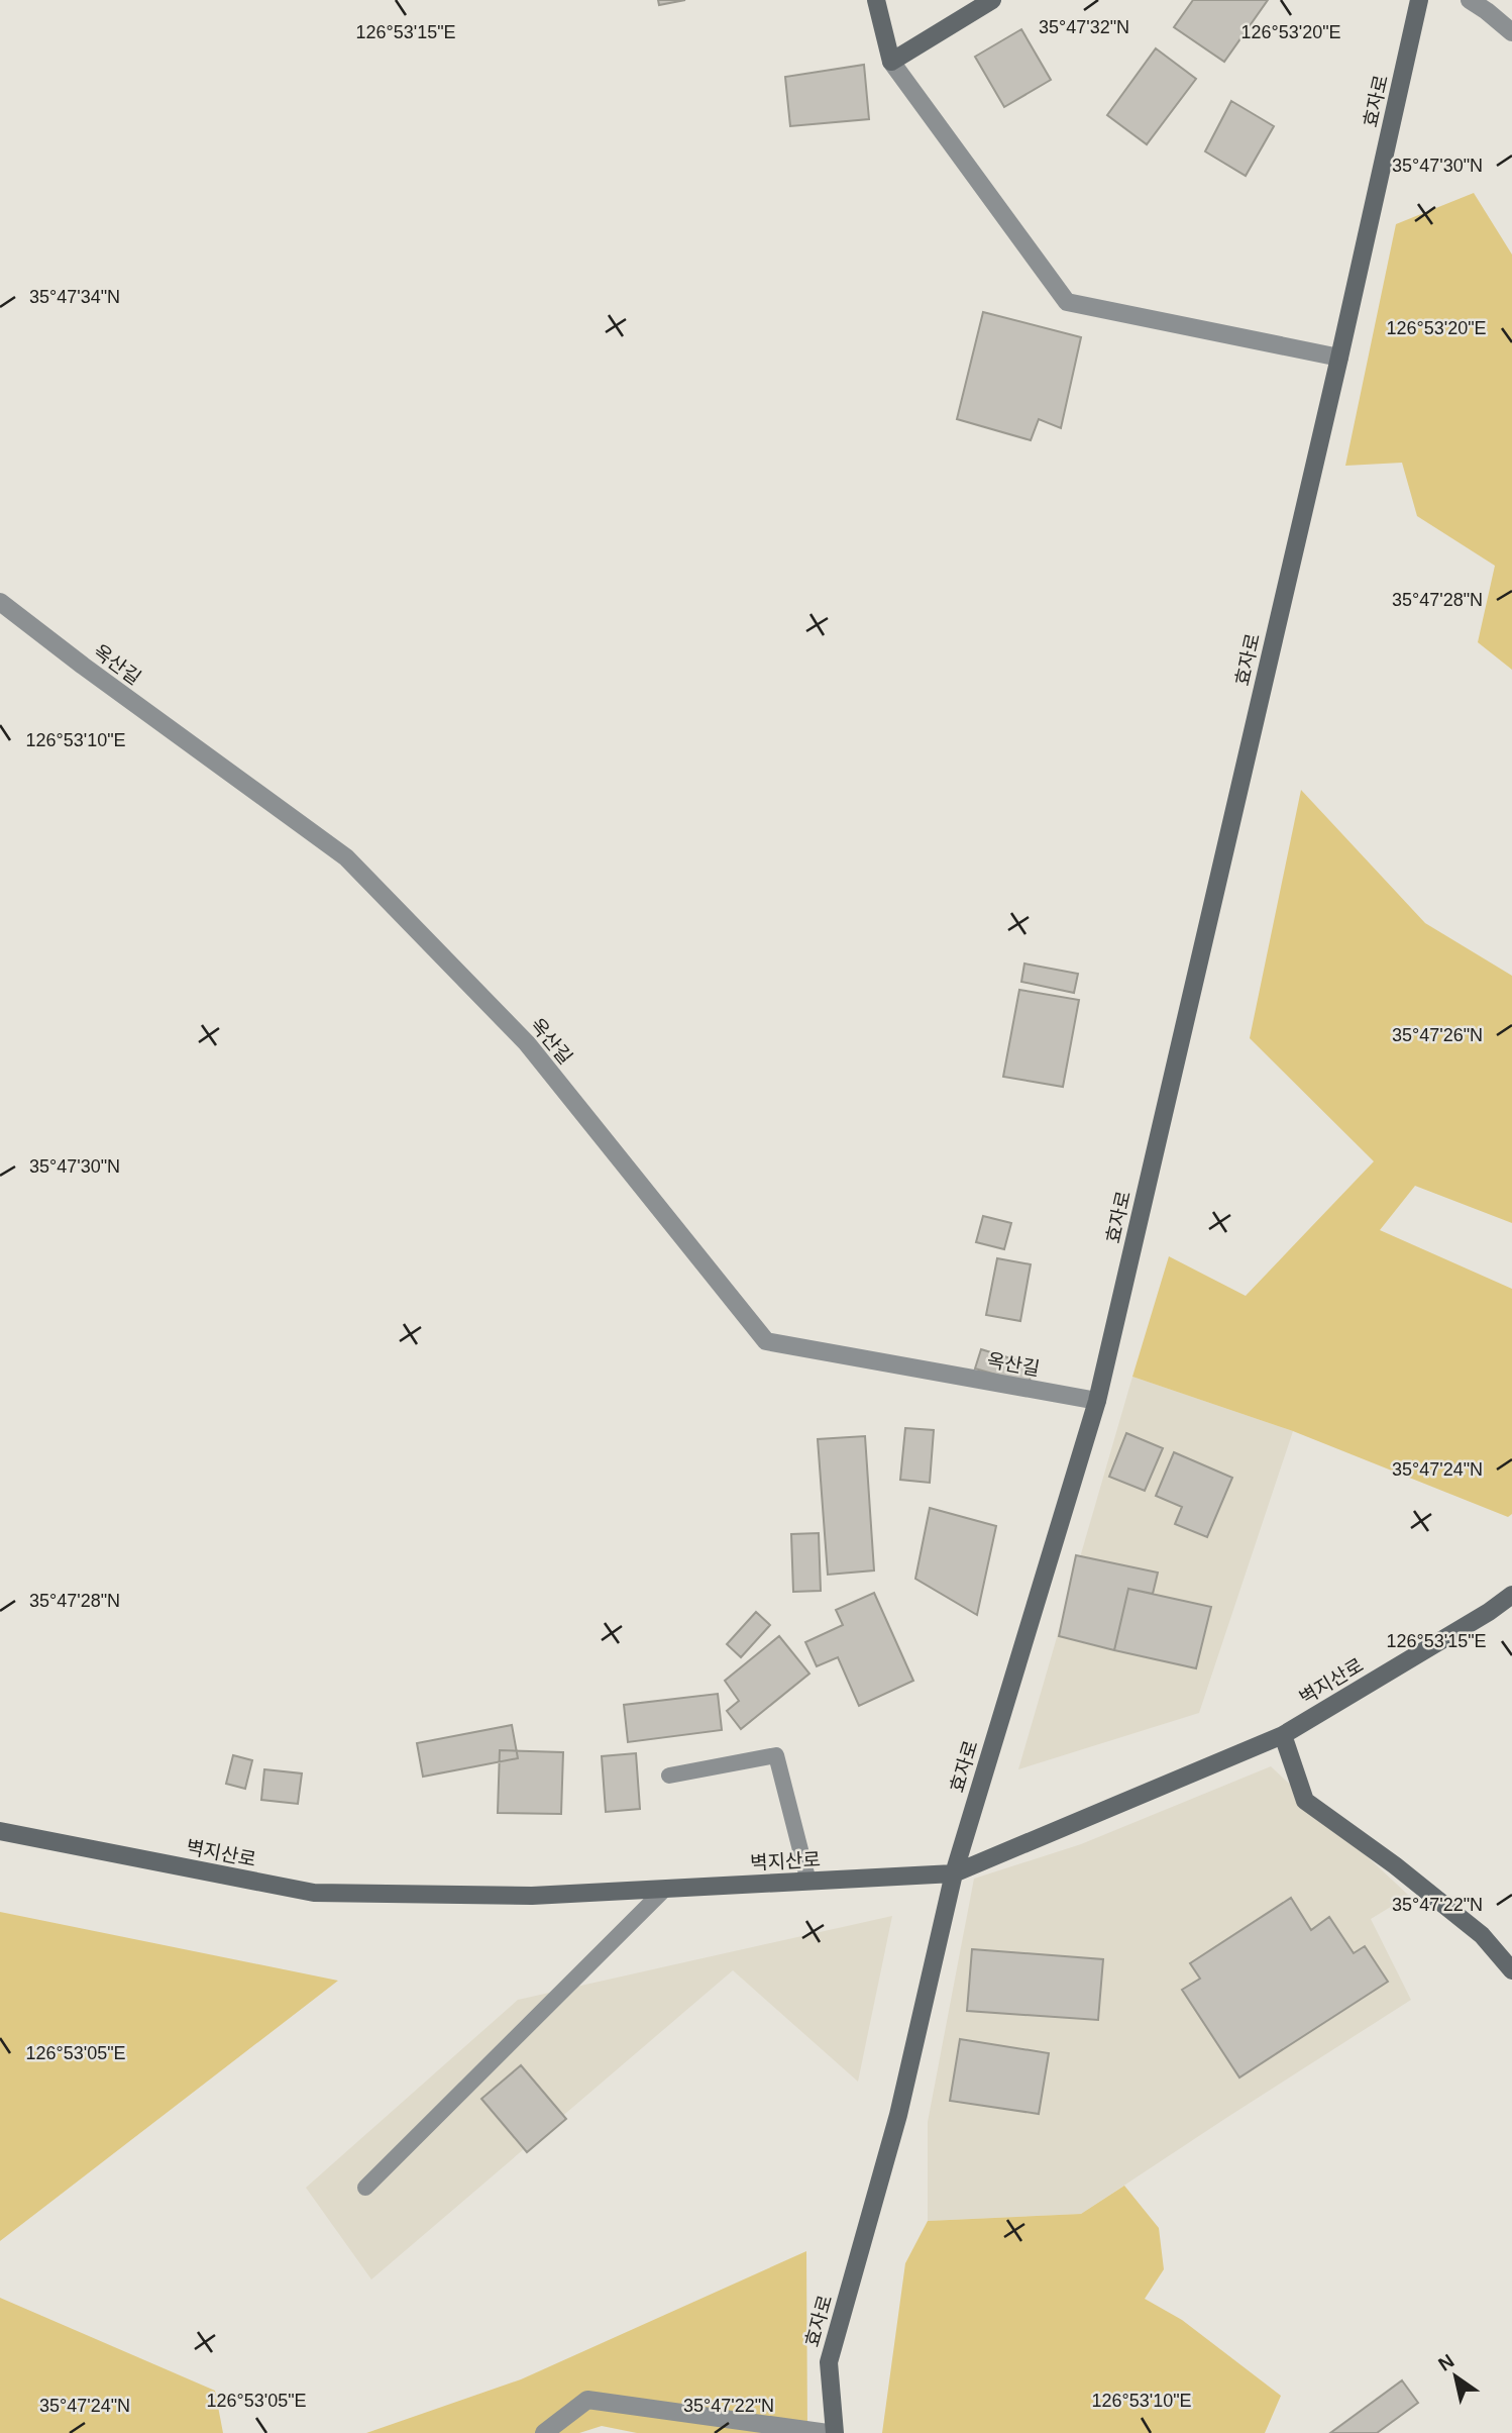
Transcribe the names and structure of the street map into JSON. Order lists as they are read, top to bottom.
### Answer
{
  "streets": {
    "street": ["효자로", "옥산길", "벽지산로"]
  },
  "crossings": [
    ["효자로", "옥산길"],
    ["효자로", "벽지산로"]
  ],
  "north": "top left",
  "coordinates": [
    "35°47'32\"N",
    "126°53'20\"E",
    "126°53'15\"E",
    "35°47'30\"N",
    "35°47'34\"N",
    "35°47'28\"N",
    "126°53'10\"E",
    "35°47'26\"N",
    "35°47'24\"N",
    "35°47'22\"N",
    "126°53'05\"E"
  ]
}
